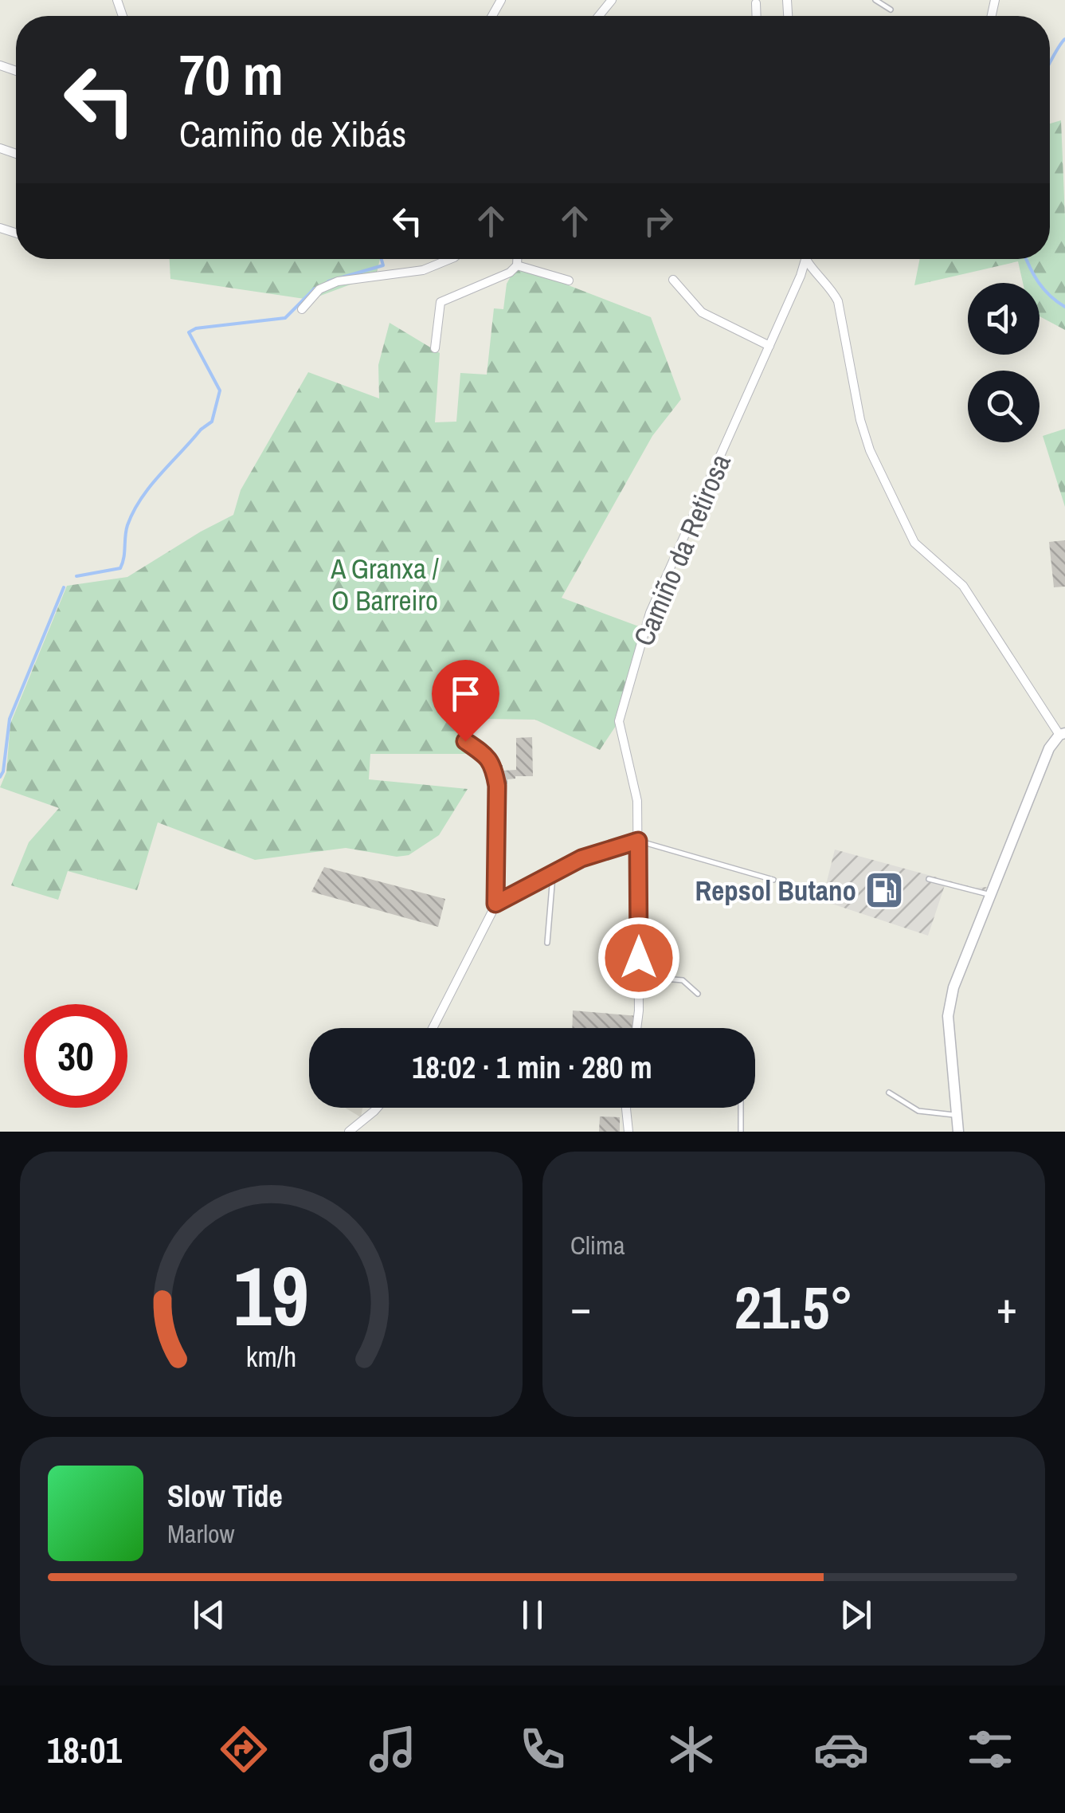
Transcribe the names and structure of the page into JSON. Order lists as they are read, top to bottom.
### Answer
{
  "streets": {
    "street": ["Camiño da Retirosa"]
  },
  "parks": ["A Granxa / O Barreiro"],
  "places": {
    "fuel station": ["Repsol Butano"]
  },
  "page": {
    "turn": ["70 m", "Camiño de Xibás"],
    "limit": "30",
    "trip": "18:02 · 1 min · 280 m",
    "tile": "Clima",
    "heat": ["−", "21.5°", "+"],
    "song": ["Slow Tide", "Marlow"],
    "tabs": "18:01",
    "gauge": ["19", "km/h"]
  }
}
